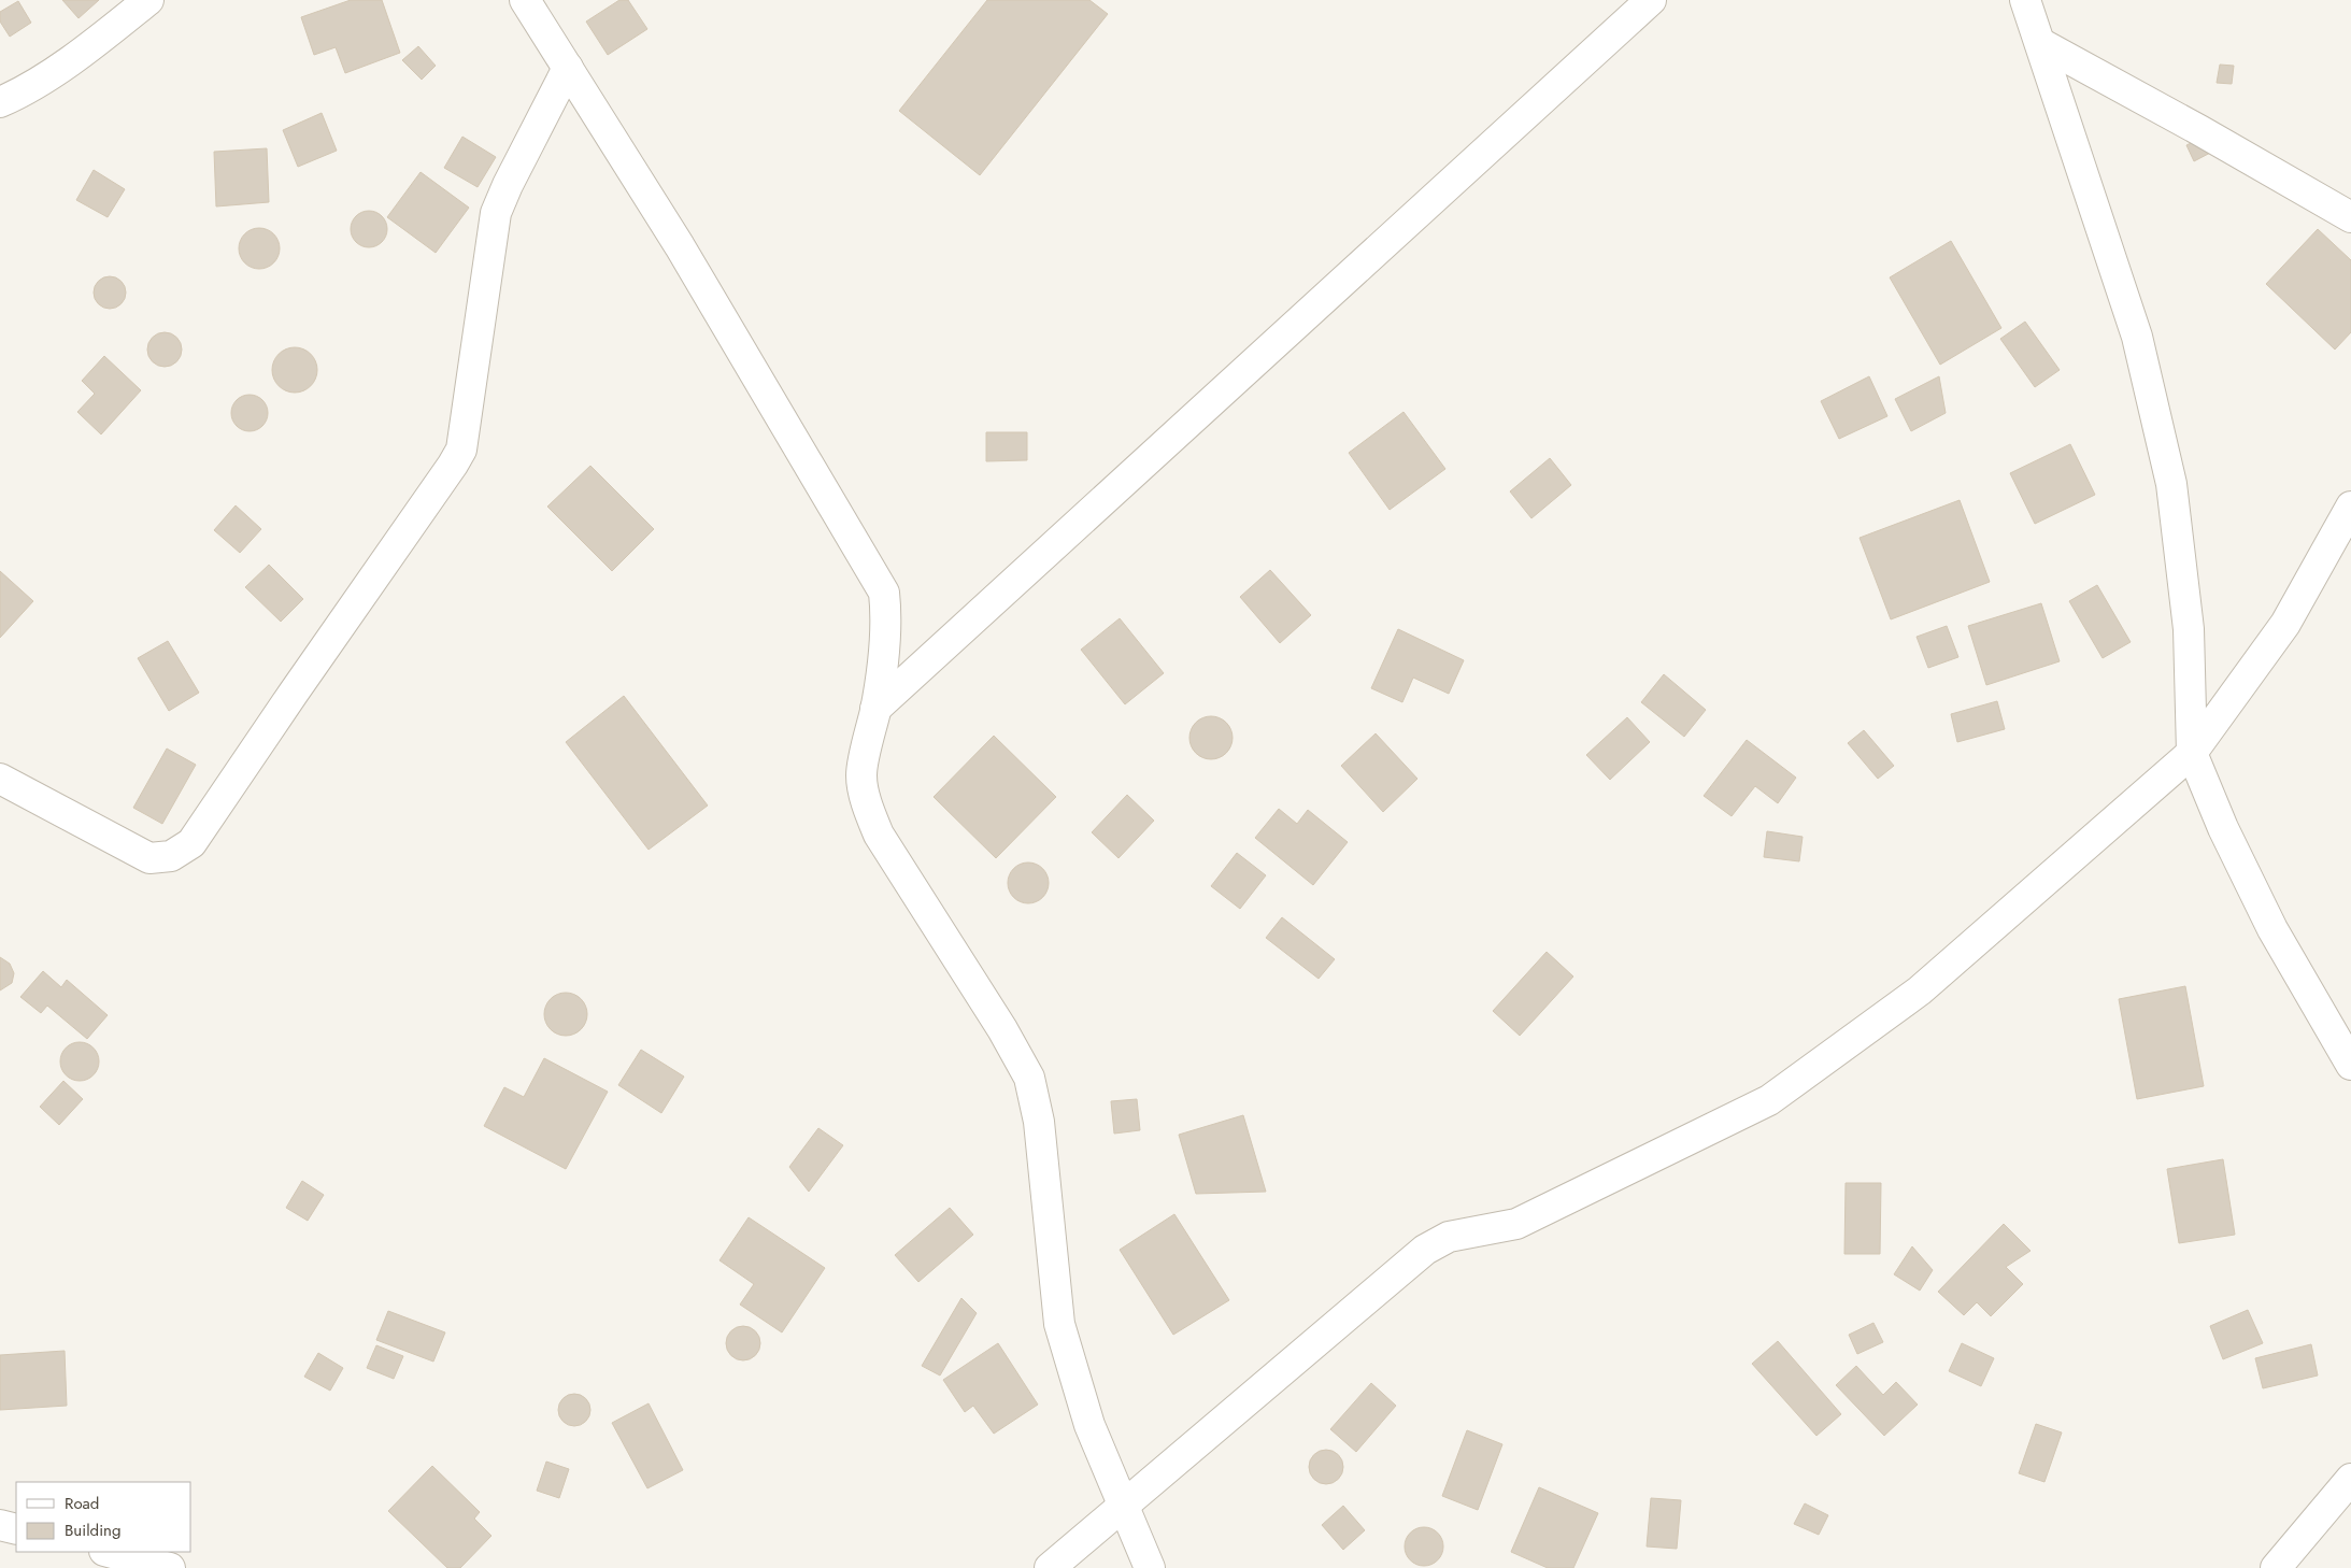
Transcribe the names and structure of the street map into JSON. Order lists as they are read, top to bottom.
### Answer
{
  "legend": ["Road", "Building"]
}
